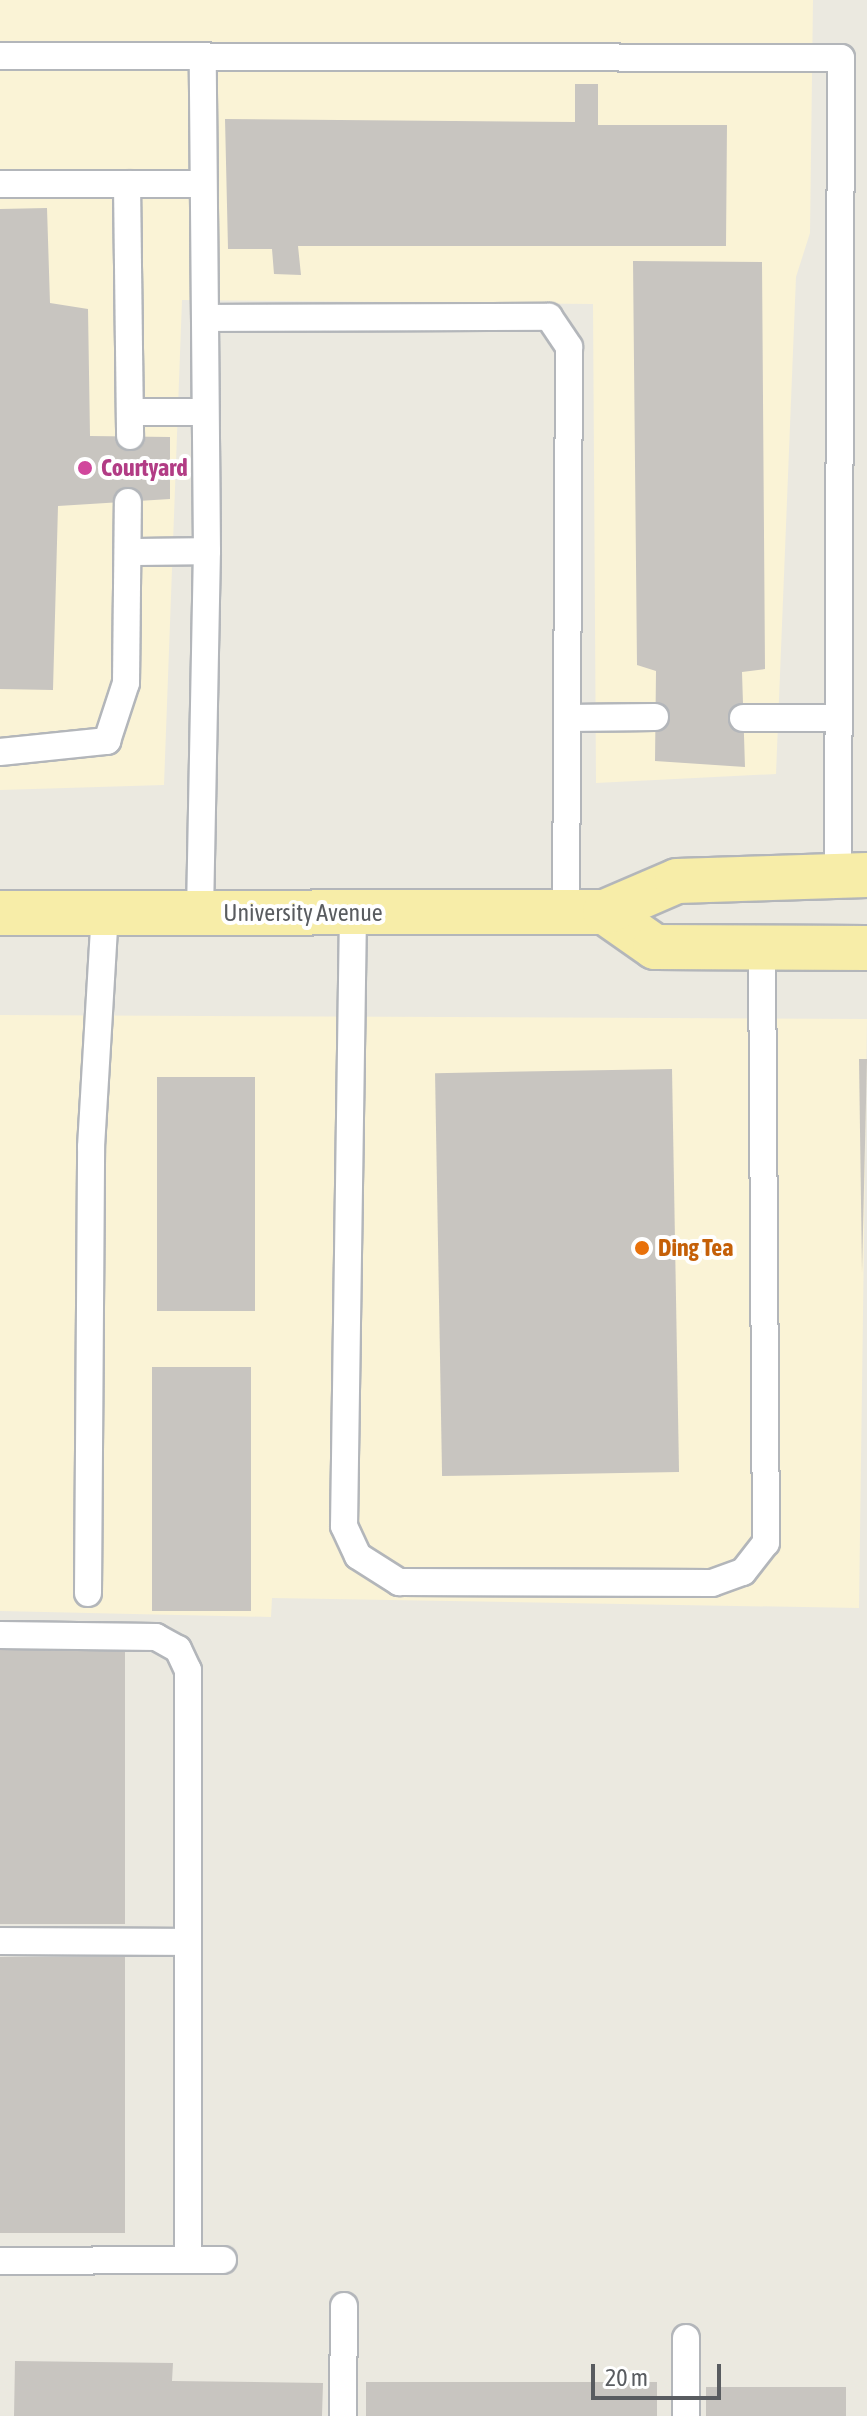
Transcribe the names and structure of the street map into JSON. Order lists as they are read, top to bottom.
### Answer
{
  "streets": {
    "main road": ["University Avenue"]
  },
  "places": ["Courtyard", "Ding Tea"],
  "scale_bar": "20 m"
}
